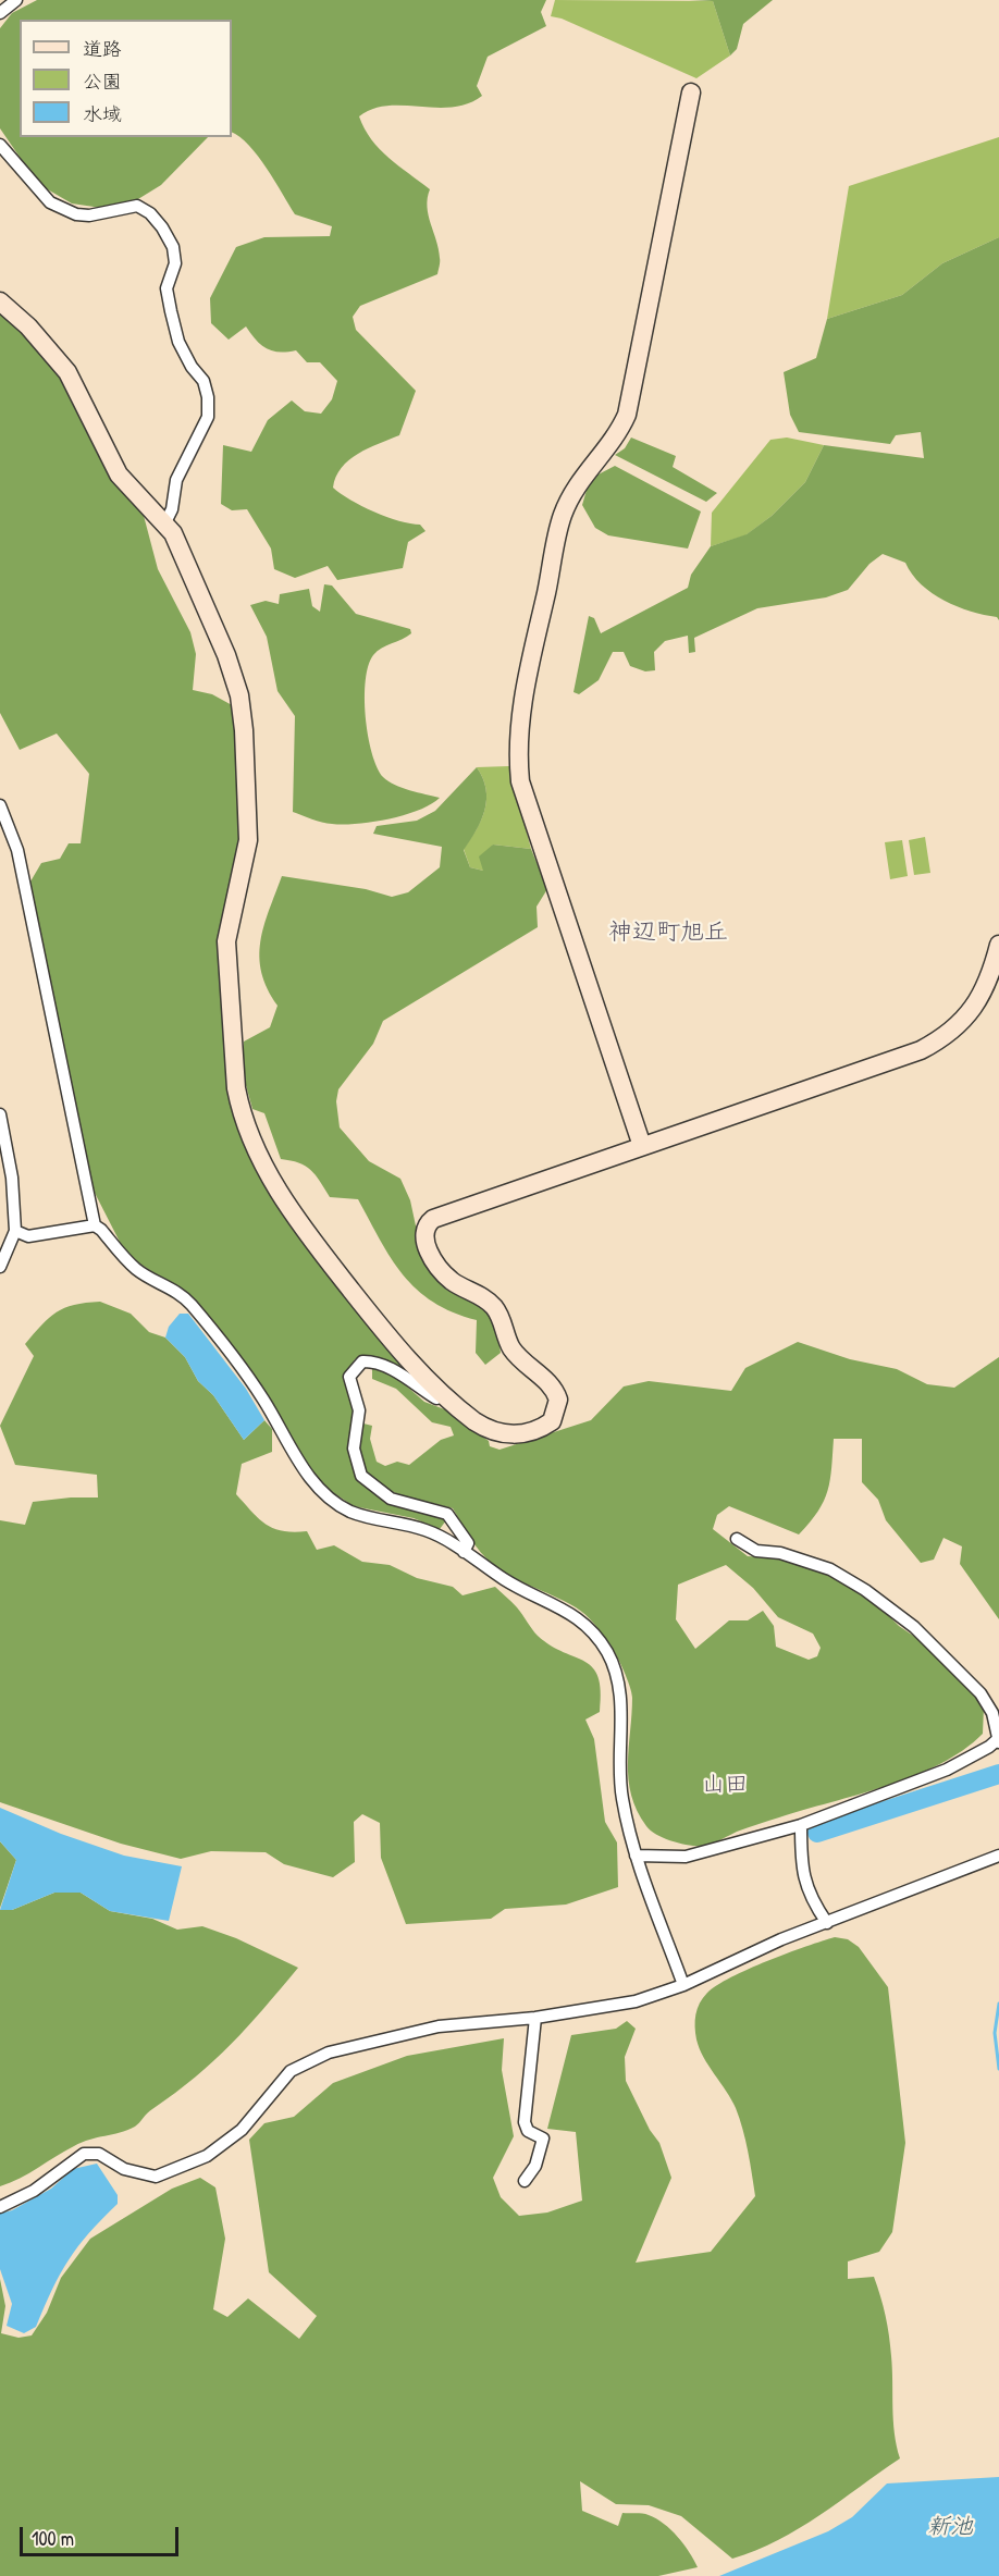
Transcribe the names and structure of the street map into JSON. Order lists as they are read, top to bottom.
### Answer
{
  "districts": ["神辺町旭丘", "山田"],
  "water": ["新池"],
  "legend": ["道路", "公園", "水域"],
  "scale_bar": "100 m"
}
